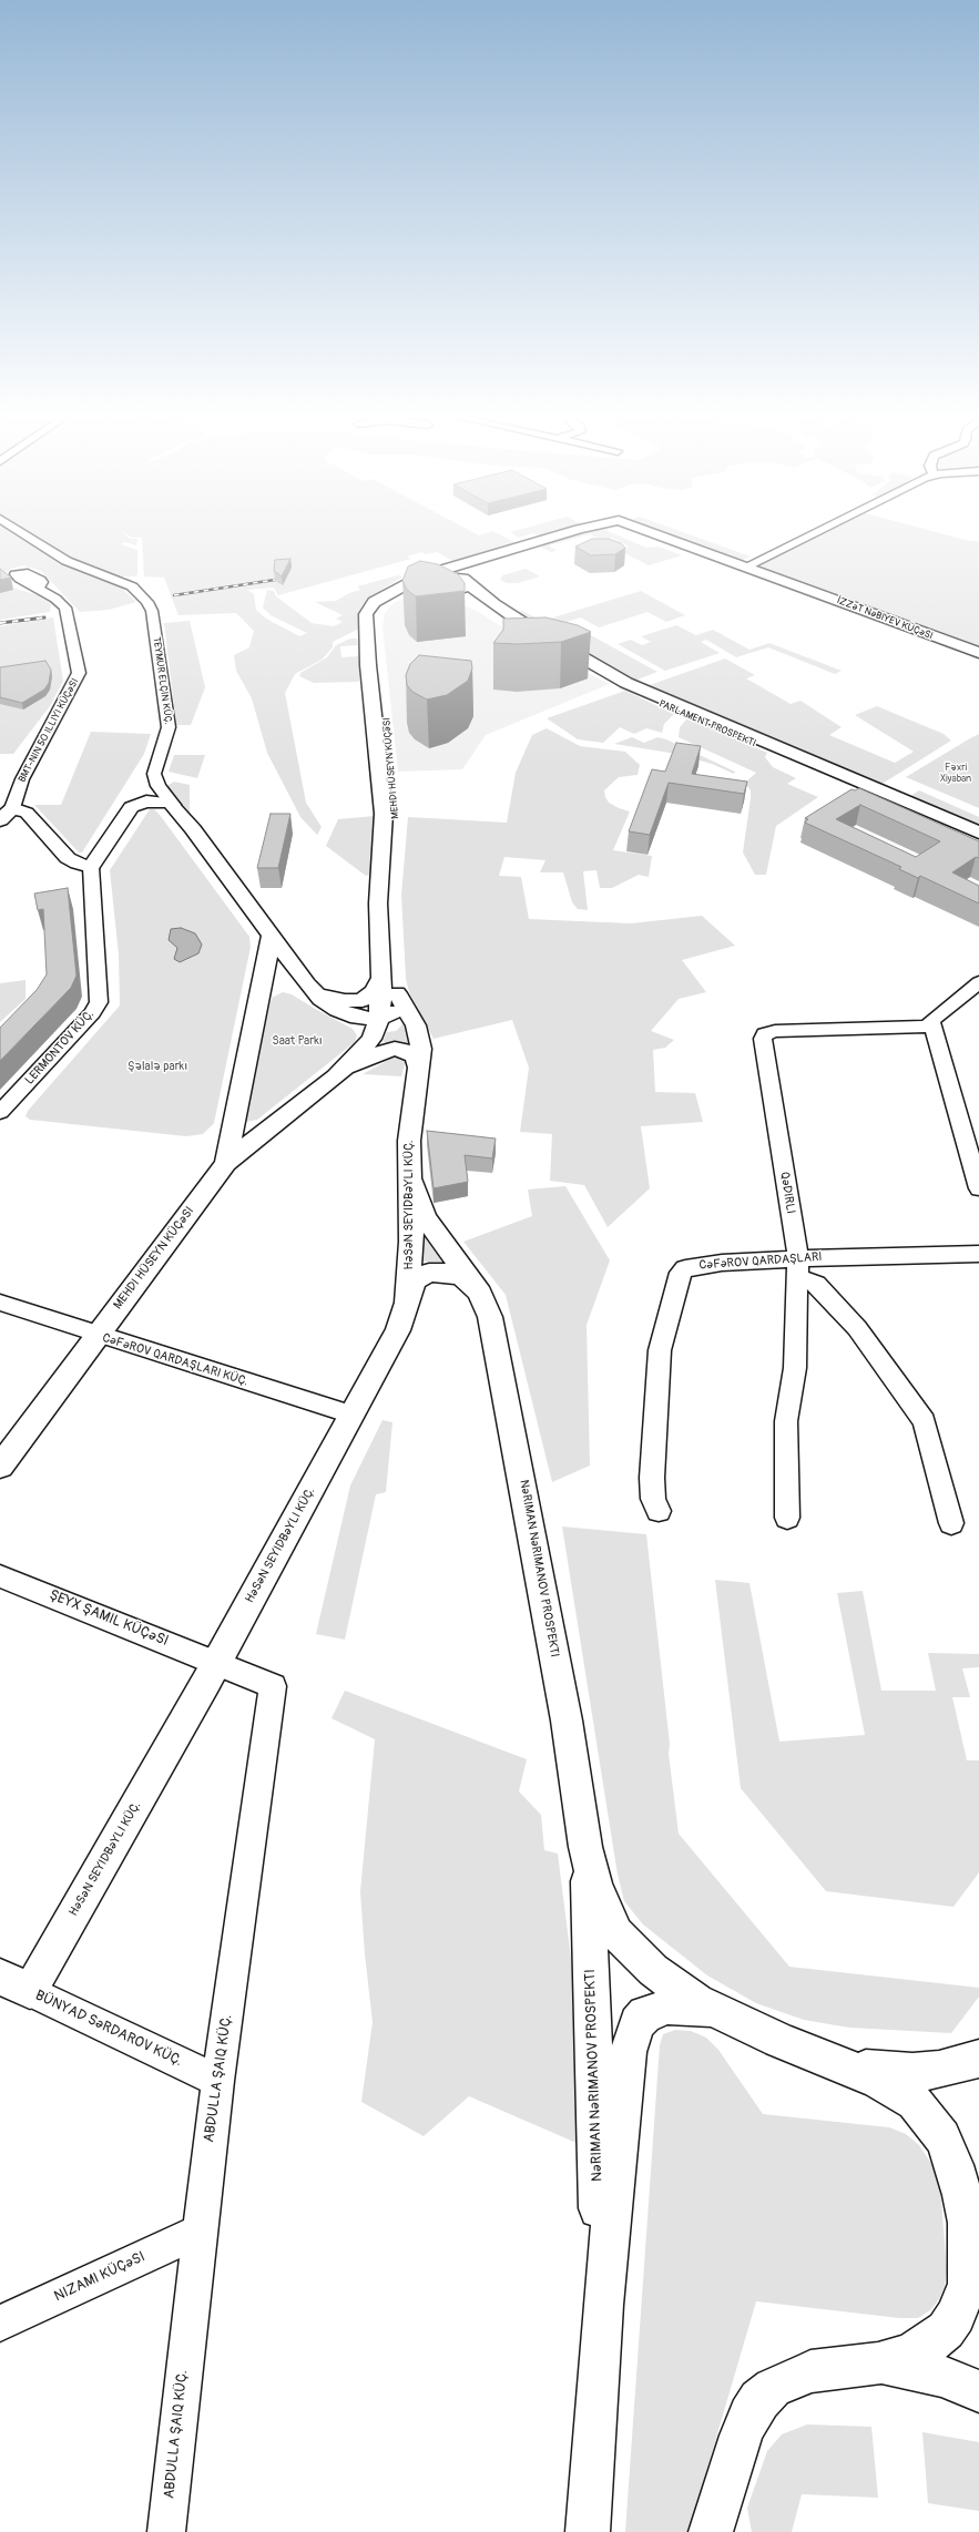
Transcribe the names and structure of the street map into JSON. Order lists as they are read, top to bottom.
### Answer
{
  "streets": {
    "main road": [
      "İZZƏT NƏBIYEV KÜÇƏSI",
      "PARLAMENT PROSPEKTI",
      "MEHDI HÜSEYN KÜÇƏSI",
      "HƏSƏN SEYIDBƏYLI KÜÇ.",
      "NƏRIMAN NƏRIMANOV PROSPEKTI"
    ],
    "street": [
      "TEYMUR ELÇIN KÜÇ.",
      "BMT-NIN 50 ILLIYI KÜÇƏSI",
      "LERMONTOV KÜÇ.",
      "QƏDIRLI",
      "ŞEYX ŞAMIL KÜÇƏSI",
      "BÜNYAD SƏRDAROV KÜÇ.",
      "ABDULLA ŞAIQ KÜÇ.",
      "NIZAMI KÜÇƏSI"
    ]
  },
  "crossings": [
    ["PARLAMENT PROSPEKTI", "MEHDI HÜSEYN KÜÇƏSI"],
    ["MEHDI HÜSEYN KÜÇƏSI", "HƏSƏN SEYIDBƏYLI KÜÇ."],
    ["HƏSƏN SEYIDBƏYLI KÜÇ.", "ŞEYX ŞAMIL KÜÇƏSI"],
    ["HƏSƏN SEYIDBƏYLI KÜÇ.", "BÜNYAD SƏRDAROV KÜÇ."],
    ["HƏSƏN SEYIDBƏYLI KÜÇ.", "ABDULLA ŞAIQ KÜÇ."],
    ["ŞEYX ŞAMIL KÜÇƏSI", "ABDULLA ŞAIQ KÜÇ."],
    ["BÜNYAD SƏRDAROV KÜÇ.", "ABDULLA ŞAIQ KÜÇ."],
    ["ABDULLA ŞAIQ KÜÇ.", "NIZAMI KÜÇƏSI"]
  ],
  "parks": ["Fəxri Xiyaban", "Saat Parkı", "Şəlalə parkı"]
}
